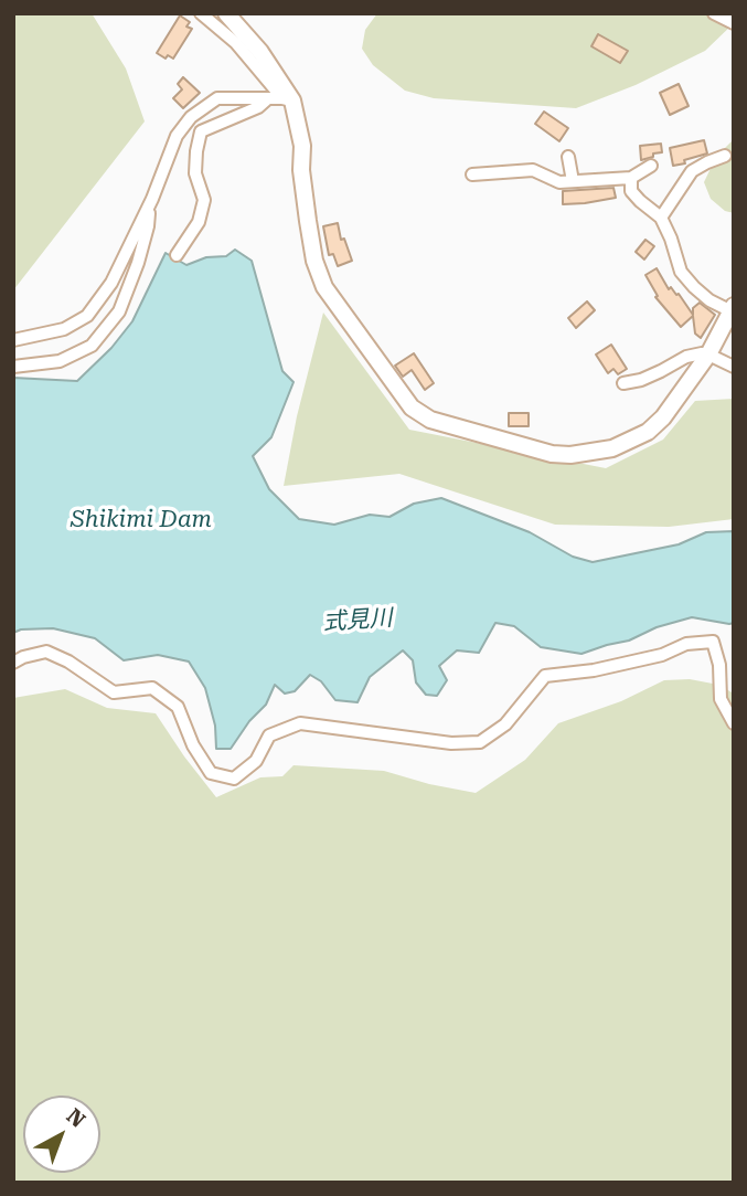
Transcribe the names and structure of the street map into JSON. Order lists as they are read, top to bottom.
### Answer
{
  "water": ["Shikimi Dam", "式見川"],
  "north": "top right"
}
